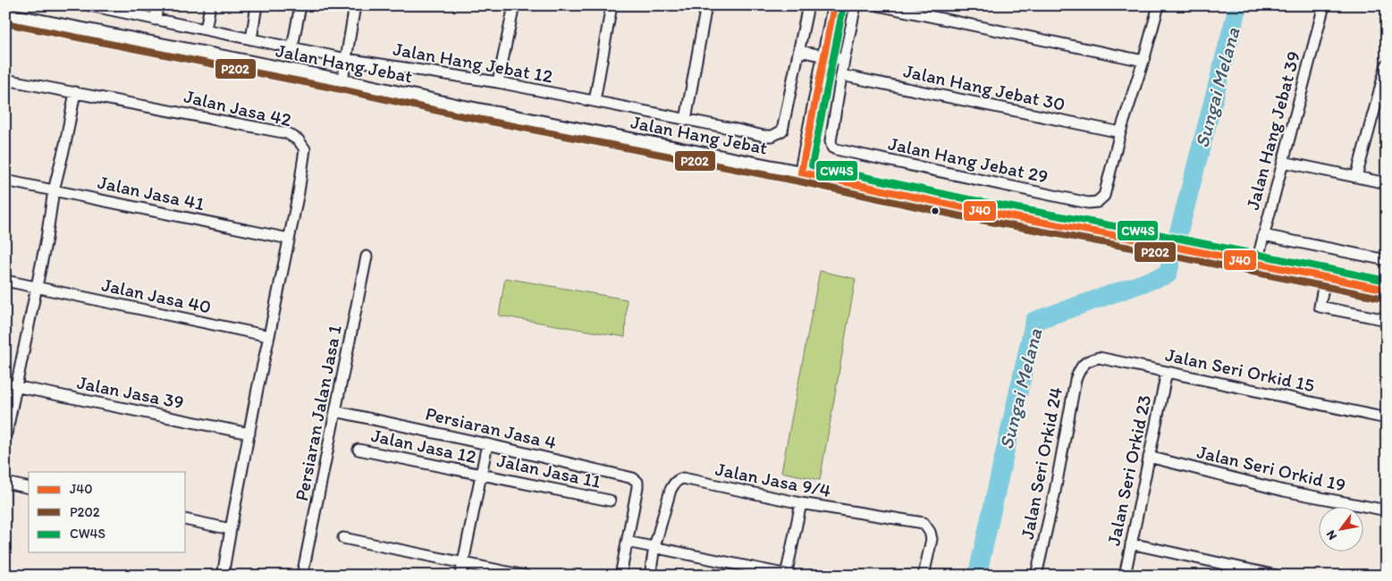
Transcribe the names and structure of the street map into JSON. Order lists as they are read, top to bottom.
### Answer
{
  "streets": {
    "street": [
      "Jalan Hang Jebat 12",
      "Jalan Hang Jebat",
      "Jalan Hang Jebat 30",
      "Jalan Jasa 42",
      "Jalan Hang Jebat 39",
      "Jalan Hang Jebat 29",
      "Jalan Jasa 41",
      "Jalan Jasa 40",
      "Jalan Seri Orkid 15",
      "Jalan Jasa 39",
      "Persiaran Jalan Jasa 1",
      "Persiaran Jasa 4",
      "Jalan Jasa 12",
      "Jalan Seri Orkid 24",
      "Jalan Seri Orkid 19",
      "Jalan Seri Orkid 23",
      "Jalan Jasa 11",
      "Jalan Jasa 9/4"
    ]
  },
  "crossings": [
    ["Jalan Hang Jebat", "Jalan Hang Jebat 39"],
    ["Jalan Hang Jebat 30", "Jalan Hang Jebat 29"],
    ["Jalan Jasa 42", "Jalan Jasa 41"],
    ["Jalan Jasa 42", "Jalan Jasa 40"],
    ["Jalan Jasa 42", "Jalan Jasa 39"],
    ["Jalan Seri Orkid 15", "Jalan Seri Orkid 24"],
    ["Jalan Seri Orkid 15", "Jalan Seri Orkid 23"],
    ["Persiaran Jalan Jasa 1", "Persiaran Jasa 4"],
    ["Jalan Jasa 12", "Jalan Jasa 11"],
    ["Jalan Seri Orkid 19", "Jalan Seri Orkid 23"]
  ],
  "water": ["Sungai Melana"],
  "lines": ["transit line J40", "transit line CW4S", "transit line P202"],
  "legend": ["J40", "P202", "CW4S"],
  "north": "bottom left"
}
